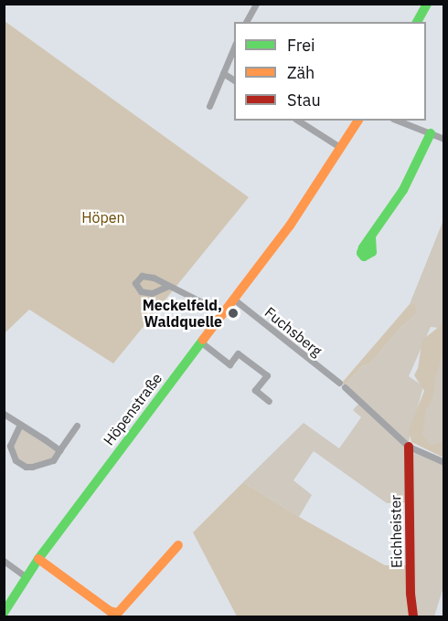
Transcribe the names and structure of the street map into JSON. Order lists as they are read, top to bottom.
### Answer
{
  "streets": {
    "main road": ["Höpenstraße", "Eichheister"],
    "street": ["Fuchsberg"]
  },
  "crossings": [
    ["Fuchsberg", "Höpenstraße"],
    ["Fuchsberg", "Eichheister"]
  ],
  "parks": ["Höpen"],
  "places": ["Meckelfeld, Waldquelle"],
  "legend": ["Frei", "Zäh", "Stau"]
}
